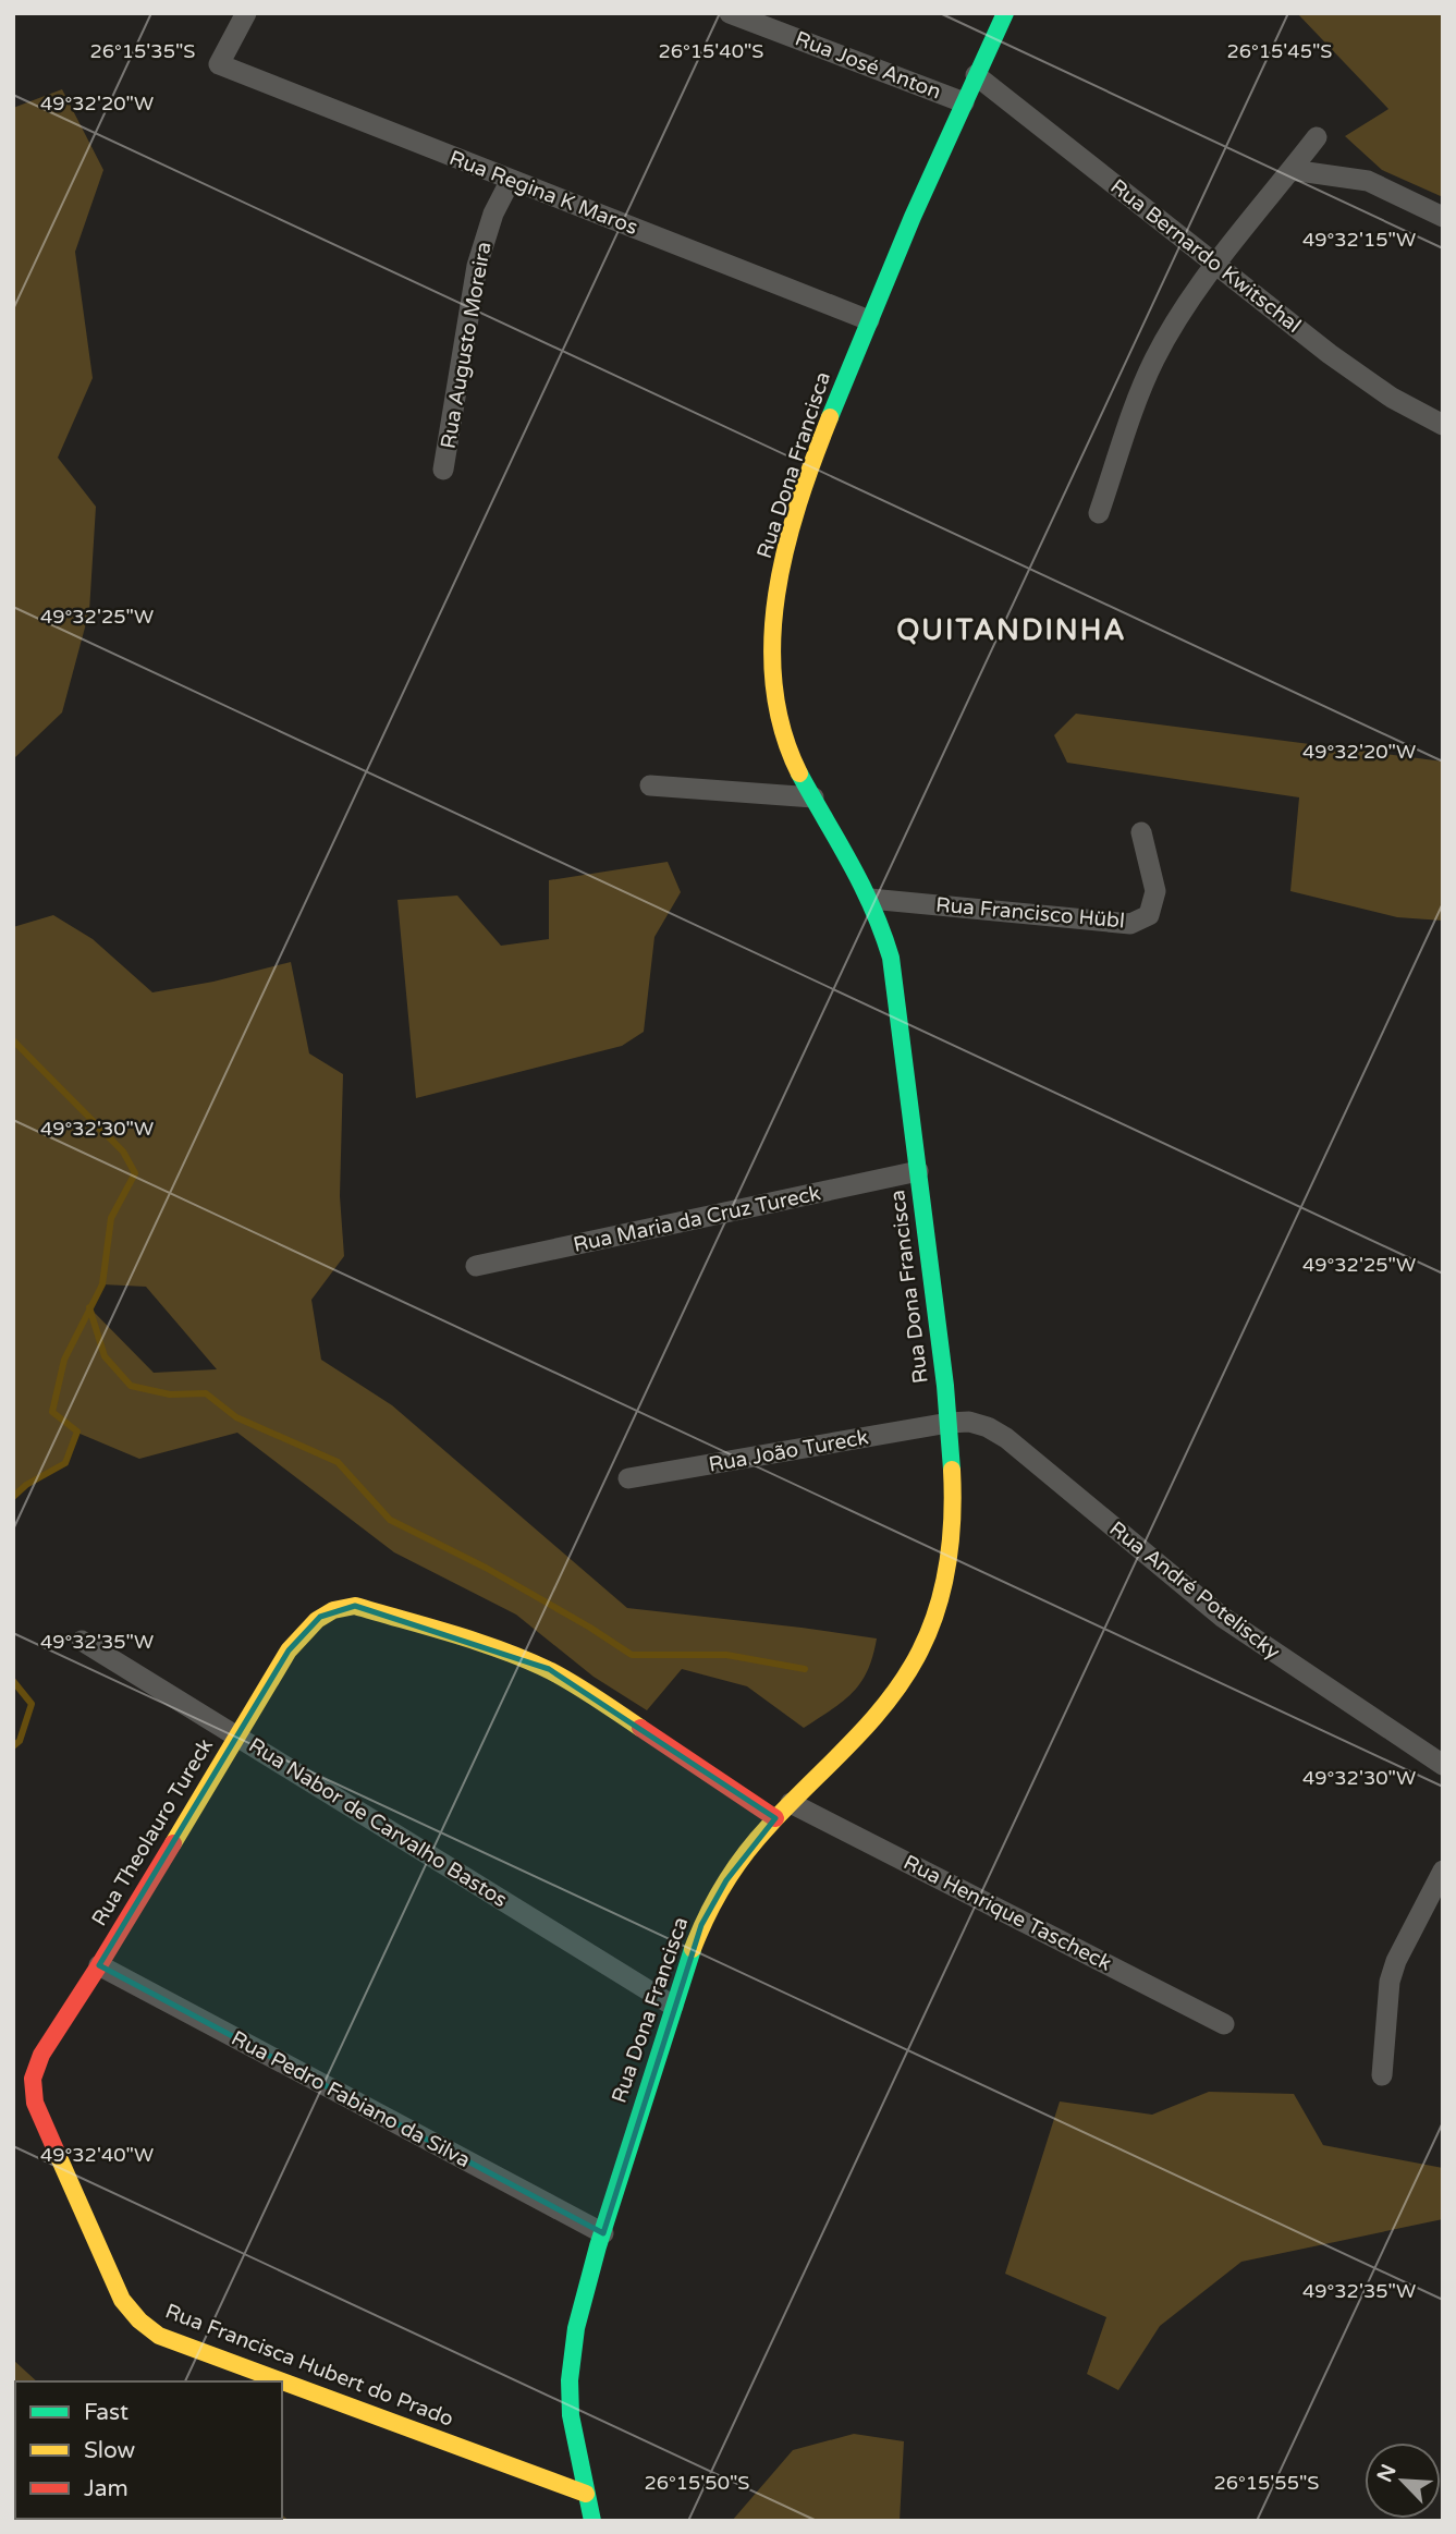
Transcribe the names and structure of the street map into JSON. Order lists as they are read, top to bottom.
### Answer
{
  "streets": {
    "main road": ["Rua Dona Francisca", "Rua Theolauro Tureck", "Rua Francisca Hubert do Prado"],
    "street": [
      "Rua José Anton",
      "Rua Regina K Maros",
      "Rua Bernardo Kwitschal",
      "Rua Augusto Moreira",
      "Rua Francisco Hübl",
      "Rua Maria da Cruz Tureck",
      "Rua João Tureck",
      "Rua André Poteliscky",
      "Rua Nabor de Carvalho Bastos",
      "Rua Henrique Tascheck",
      "Rua Pedro Fabiano da Silva"
    ]
  },
  "crossings": [
    ["Rua José Anton", "Rua Dona Francisca"],
    ["Rua Regina K Maros", "Rua Augusto Moreira"],
    ["Rua Regina K Maros", "Rua Dona Francisca"],
    ["Rua Bernardo Kwitschal", "Rua Dona Francisca"],
    ["Rua Dona Francisca", "Rua Francisco Hübl"],
    ["Rua Dona Francisca", "Rua Maria da Cruz Tureck"],
    ["Rua Dona Francisca", "Rua João Tureck"],
    ["Rua Dona Francisca", "Rua André Poteliscky"],
    ["Rua Dona Francisca", "Rua Nabor de Carvalho Bastos"],
    ["Rua Dona Francisca", "Rua Theolauro Tureck"],
    ["Rua Dona Francisca", "Rua Henrique Tascheck"],
    ["Rua Dona Francisca", "Rua Pedro Fabiano da Silva"],
    ["Rua Dona Francisca", "Rua Francisca Hubert do Prado"],
    ["Rua João Tureck", "Rua André Poteliscky"],
    ["Rua Nabor de Carvalho Bastos", "Rua Theolauro Tureck"],
    ["Rua Theolauro Tureck", "Rua Henrique Tascheck"],
    ["Rua Theolauro Tureck", "Rua Pedro Fabiano da Silva"],
    ["Rua Theolauro Tureck", "Rua Francisca Hubert do Prado"]
  ],
  "districts": ["QUITANDINHA"],
  "legend": ["Fast", "Slow", "Jam"],
  "north": "top left",
  "coordinates": [
    "26°15'35\"S",
    "26°15'40\"S",
    "26°15'45\"S",
    "49°32'20\"W",
    "49°32'15\"W",
    "49°32'25\"W",
    "49°32'30\"W",
    "49°32'35\"W",
    "49°32'40\"W",
    "26°15'50\"S",
    "26°15'55\"S"
  ]
}
